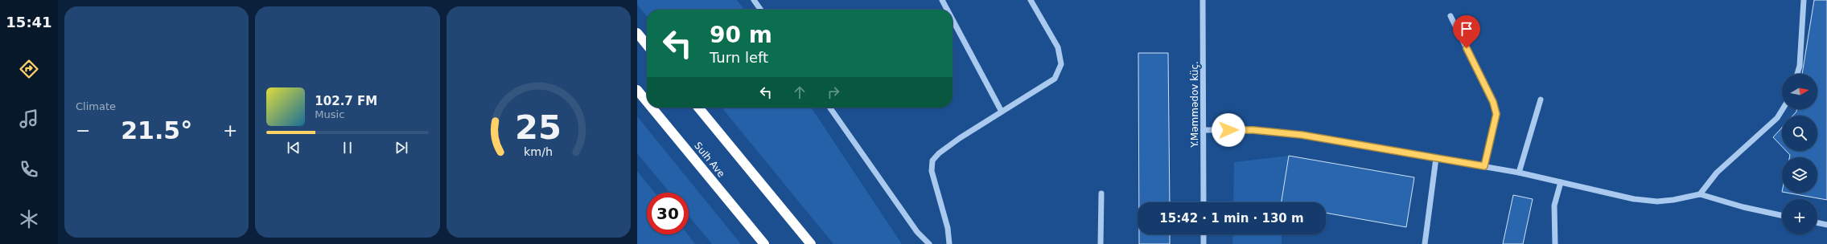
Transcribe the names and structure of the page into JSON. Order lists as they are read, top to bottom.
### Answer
{
  "streets": {
    "highway": ["Sulh Ave"],
    "street": ["Y.Məmmədov küç."]
  },
  "north": "right",
  "page": {
    "tabs": "15:41",
    "tile": "Climate",
    "turn": ["90 m", "Turn left"],
    "map_buttons": "+",
    "song": ["102.7 FM", "Music"],
    "heat": ["−", "21.5°", "+"],
    "limit": "30",
    "trip": "15:42 · 1 min · 130 m",
    "gauge": ["25", "km/h"]
  }
}
